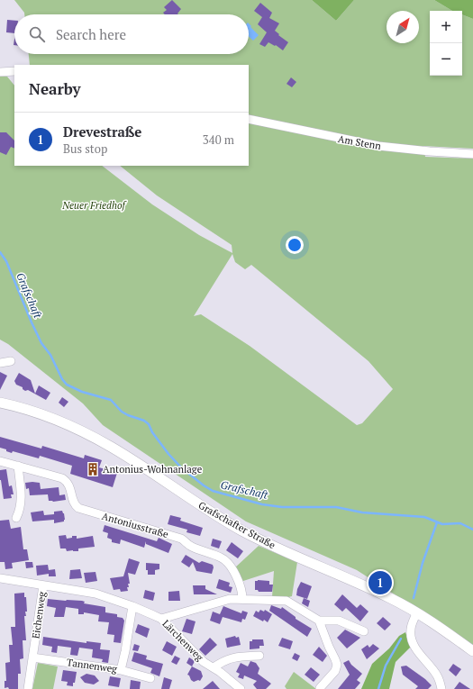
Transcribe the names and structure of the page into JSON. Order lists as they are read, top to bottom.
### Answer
{
  "streets": {
    "street": [
      "Am Stenn",
      "Antoniusstraße",
      "Grafschafter Straße",
      "Eichenweg",
      "Lärchenweg",
      "Tannenweg"
    ]
  },
  "crossings": [
    ["Eichenweg", "Lärchenweg"],
    ["Eichenweg", "Tannenweg"]
  ],
  "water": ["Grafschaft"],
  "parks": ["Neuer Friedhof"],
  "places": {
    "building": ["Antonius-Wohnanlage"]
  },
  "north": "top right",
  "page": {
    "map_buttons": ["+", "−"],
    "search": "Search here",
    "heading": "Nearby",
    "list": [
      {
        "mark": "1",
        "name": "Drevestraße",
        "note": "Bus stop",
        "value": "340 m"
      }
    ],
    "pins": "1"
  }
}
